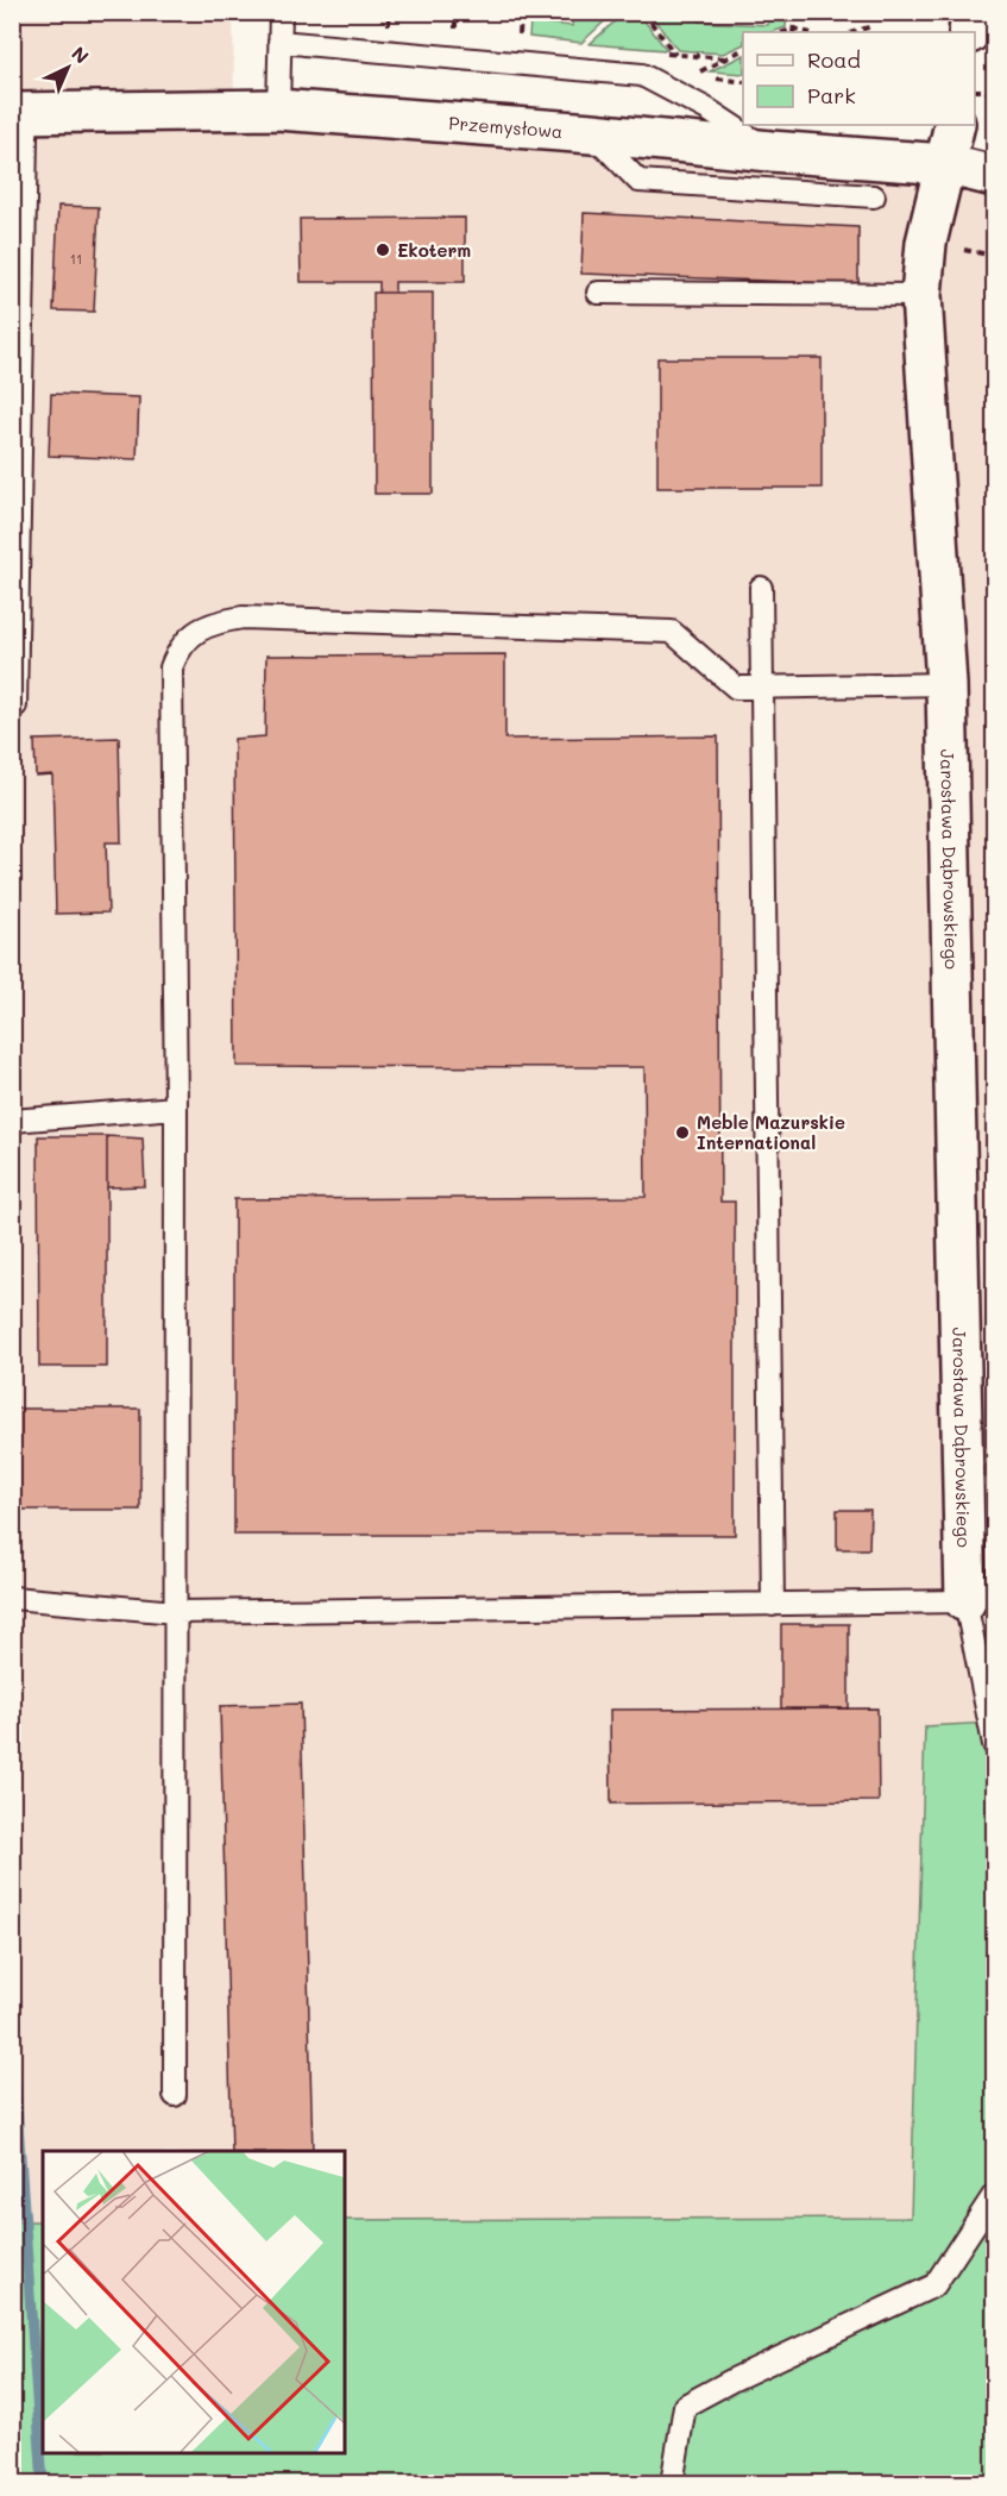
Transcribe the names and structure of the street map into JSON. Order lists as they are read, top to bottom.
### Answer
{
  "streets": {
    "street": ["Przemysłowa", "Jarosława Dąbrowskiego"]
  },
  "crossings": [
    ["Przemysłowa", "Jarosława Dąbrowskiego"]
  ],
  "places": ["Ekoterm", "Meble Mazurskie International"],
  "house_numbers": ["11"],
  "legend": ["Road", "Park"],
  "north": "top right"
}
